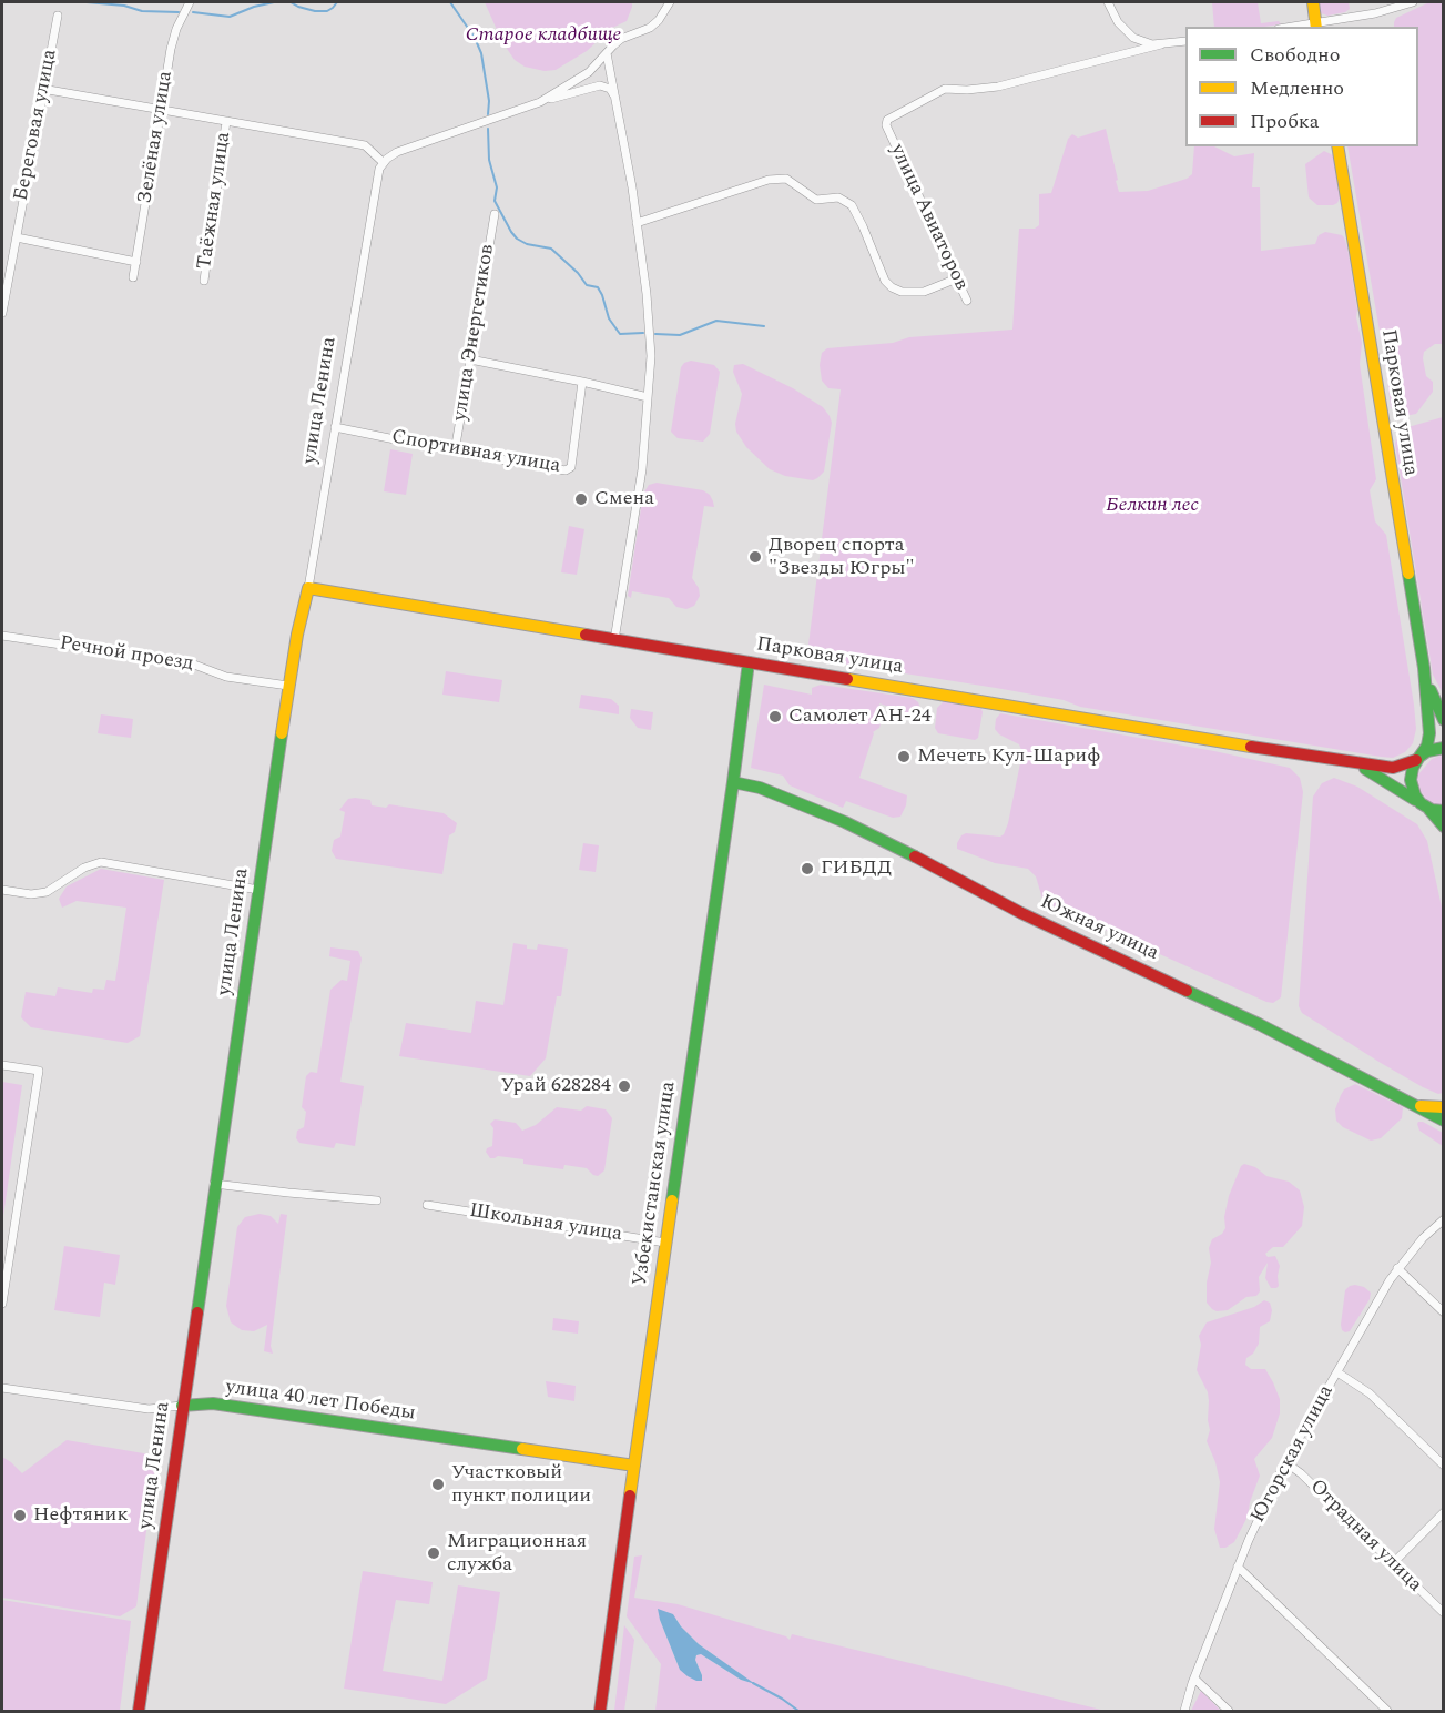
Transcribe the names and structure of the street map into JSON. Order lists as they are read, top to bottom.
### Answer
{
  "streets": {
    "main road": [
      "улица Ленина",
      "Парковая улица",
      "Южная улица",
      "Узбекистанская улица",
      "улица 40 лет Победы"
    ],
    "street": [
      "Береговая улица",
      "Зелёная улица",
      "Таёжная улица",
      "улица Авиаторов",
      "улица Энергетиков",
      "Спортивная улица",
      "Речной проезд",
      "Школьная улица",
      "Югорская улица",
      "Отрадная улица"
    ]
  },
  "crossings": [
    ["улица Энергетиков", "Спортивная улица"],
    ["улица Ленина", "Парковая улица"],
    ["улица Ленина", "Спортивная улица"],
    ["улица Ленина", "Речной проезд"],
    ["улица Ленина", "улица 40 лет Победы"],
    ["Парковая улица", "Узбекистанская улица"],
    ["Южная улица", "Узбекистанская улица"],
    ["Узбекистанская улица", "Школьная улица"],
    ["Узбекистанская улица", "улица 40 лет Победы"],
    ["Югорская улица", "Отрадная улица"]
  ],
  "parks": ["Старое кладбище", "Белкин лес"],
  "places": [
    "Смена",
    "Дворец спорта \"Звезды Югры\"",
    "Самолет АН-24",
    "Мечеть Кул-Шариф",
    "ГИБДД",
    "Урай 628284",
    "Участковый пункт полиции",
    "Нефтяник",
    "Миграционная служба"
  ],
  "legend": ["Свободно", "Медленно", "Пробка"]
}
